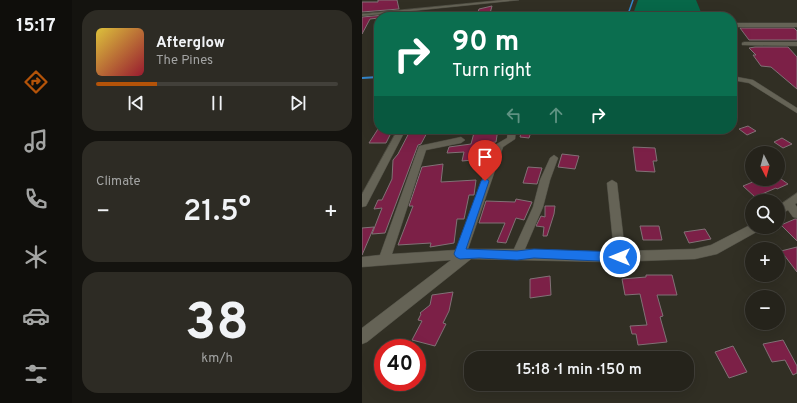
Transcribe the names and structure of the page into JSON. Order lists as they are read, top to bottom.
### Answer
{
  "north": "bottom",
  "page": {
    "tabs": "15:17",
    "turn": ["90 m", "Turn right"],
    "song": ["Afterglow", "The Pines"],
    "tile": [
      "Climate",
      ["38", "km/h"]
    ],
    "map_buttons": ["+", "−"],
    "heat": ["−", "21.5°", "+"],
    "limit": "40",
    "trip": "15:18 · 1 min · 150 m"
  }
}
